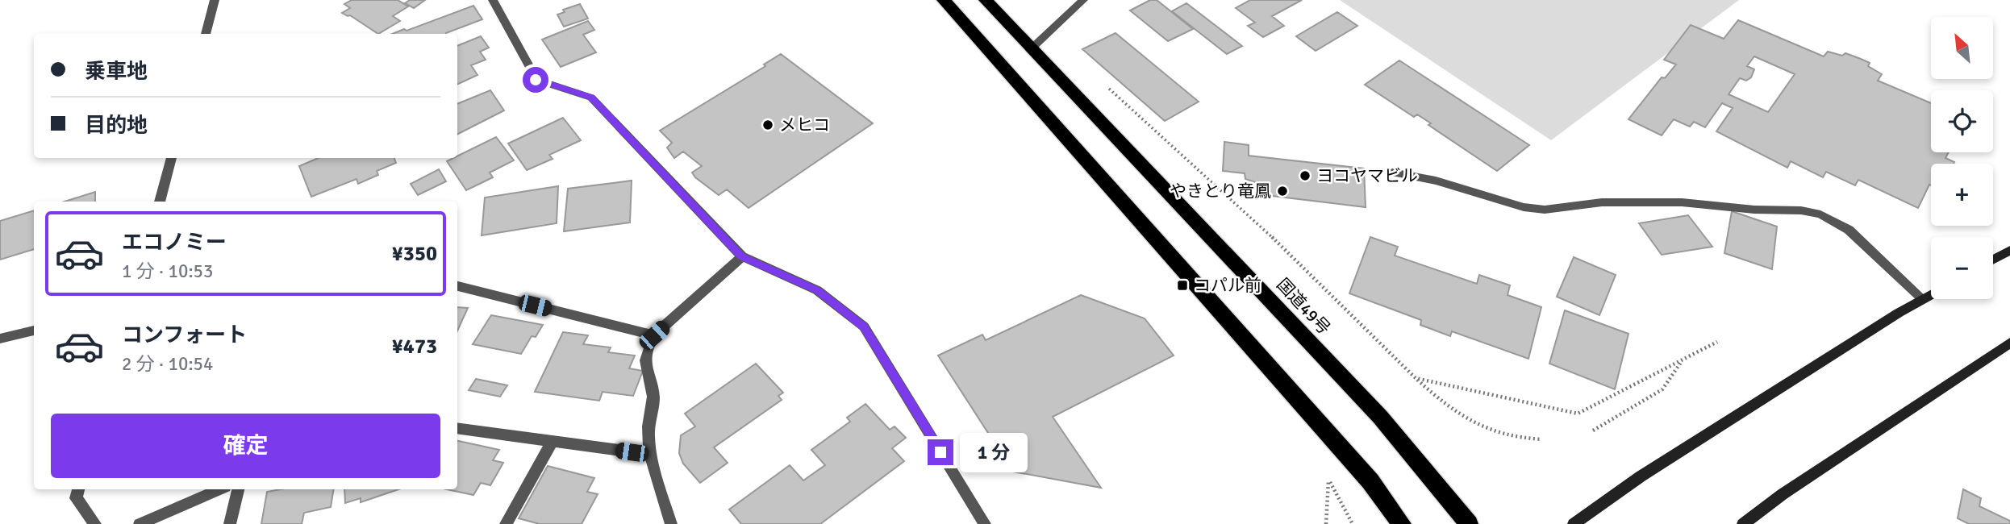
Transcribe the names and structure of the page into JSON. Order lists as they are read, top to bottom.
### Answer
{
  "streets": {
    "highway": ["国道49号"]
  },
  "places": {
    "other": ["メヒコ", "ヨコヤマビル", "やきとり竜鳳"],
    "transit": ["コパル前"]
  },
  "north": "top left",
  "page": {
    "map_buttons": ["+", "−"],
    "banner": ["乗車地", "目的地"],
    "list": [
      {
        "name": "エコノミー",
        "note": "1 分 · 10:53",
        "value": "¥350"
      },
      {
        "name": "コンフォート",
        "note": "2 分 · 10:54",
        "value": "¥473"
      }
    ],
    "buttons": "確定",
    "bubble": "1 分"
  }
}
